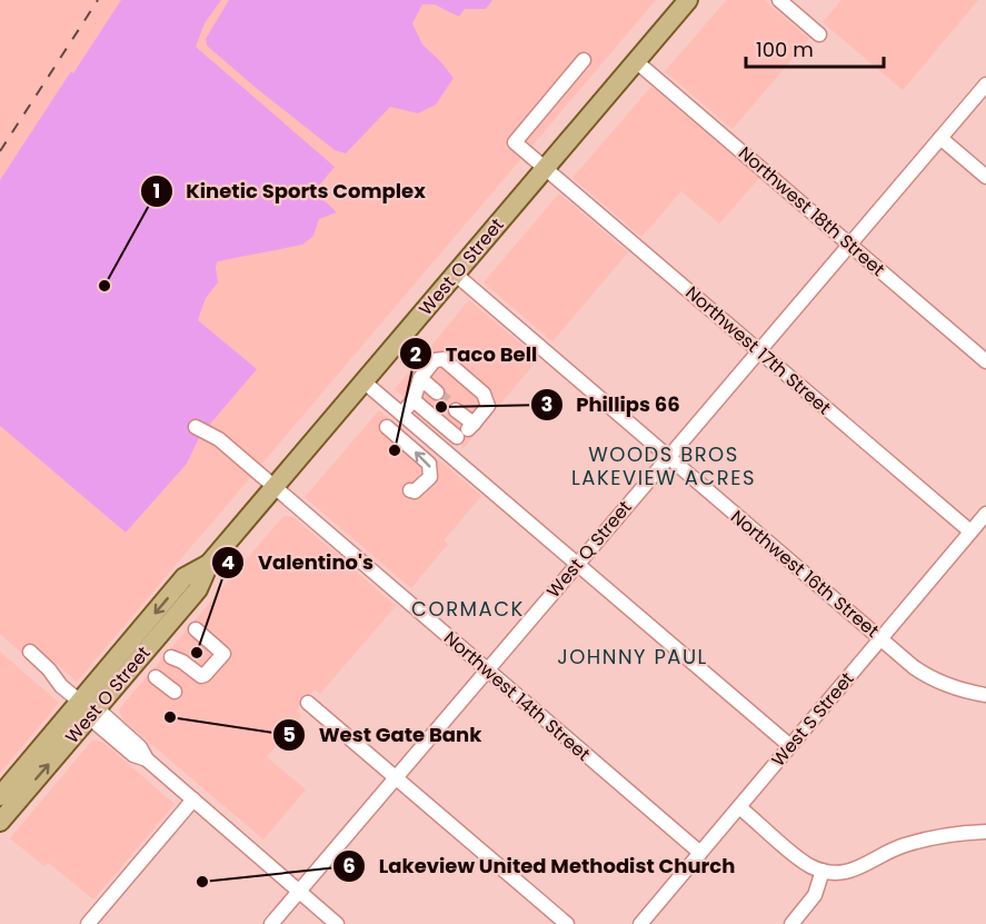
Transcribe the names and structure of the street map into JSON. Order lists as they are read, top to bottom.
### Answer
{
  "streets": {
    "main road": ["West O Street"],
    "street": [
      "Northwest 18th Street",
      "Northwest 17th Street",
      "West Q Street",
      "Northwest 16th Street",
      "Northwest 14th Street",
      "West S Street"
    ]
  },
  "crossings": [
    ["Northwest 18th Street", "West O Street"],
    ["Northwest 18th Street", "West Q Street"],
    ["West O Street", "Northwest 17th Street"],
    ["West O Street", "Northwest 16th Street"],
    ["West O Street", "Northwest 14th Street"],
    ["Northwest 17th Street", "West Q Street"],
    ["Northwest 17th Street", "West S Street"],
    ["West Q Street", "Northwest 16th Street"],
    ["West Q Street", "Northwest 14th Street"],
    ["Northwest 16th Street", "West S Street"],
    ["Northwest 14th Street", "West S Street"]
  ],
  "districts": ["WOODS BROS LAKEVIEW ACRES", "CORMACK", "JOHNNY PAUL"],
  "places": [
    "Kinetic Sports Complex",
    "Phillips 66",
    "Taco Bell",
    "Valentino's",
    "West Gate Bank",
    "Lakeview United Methodist Church"
  ],
  "scale_bar": "100 m"
}
